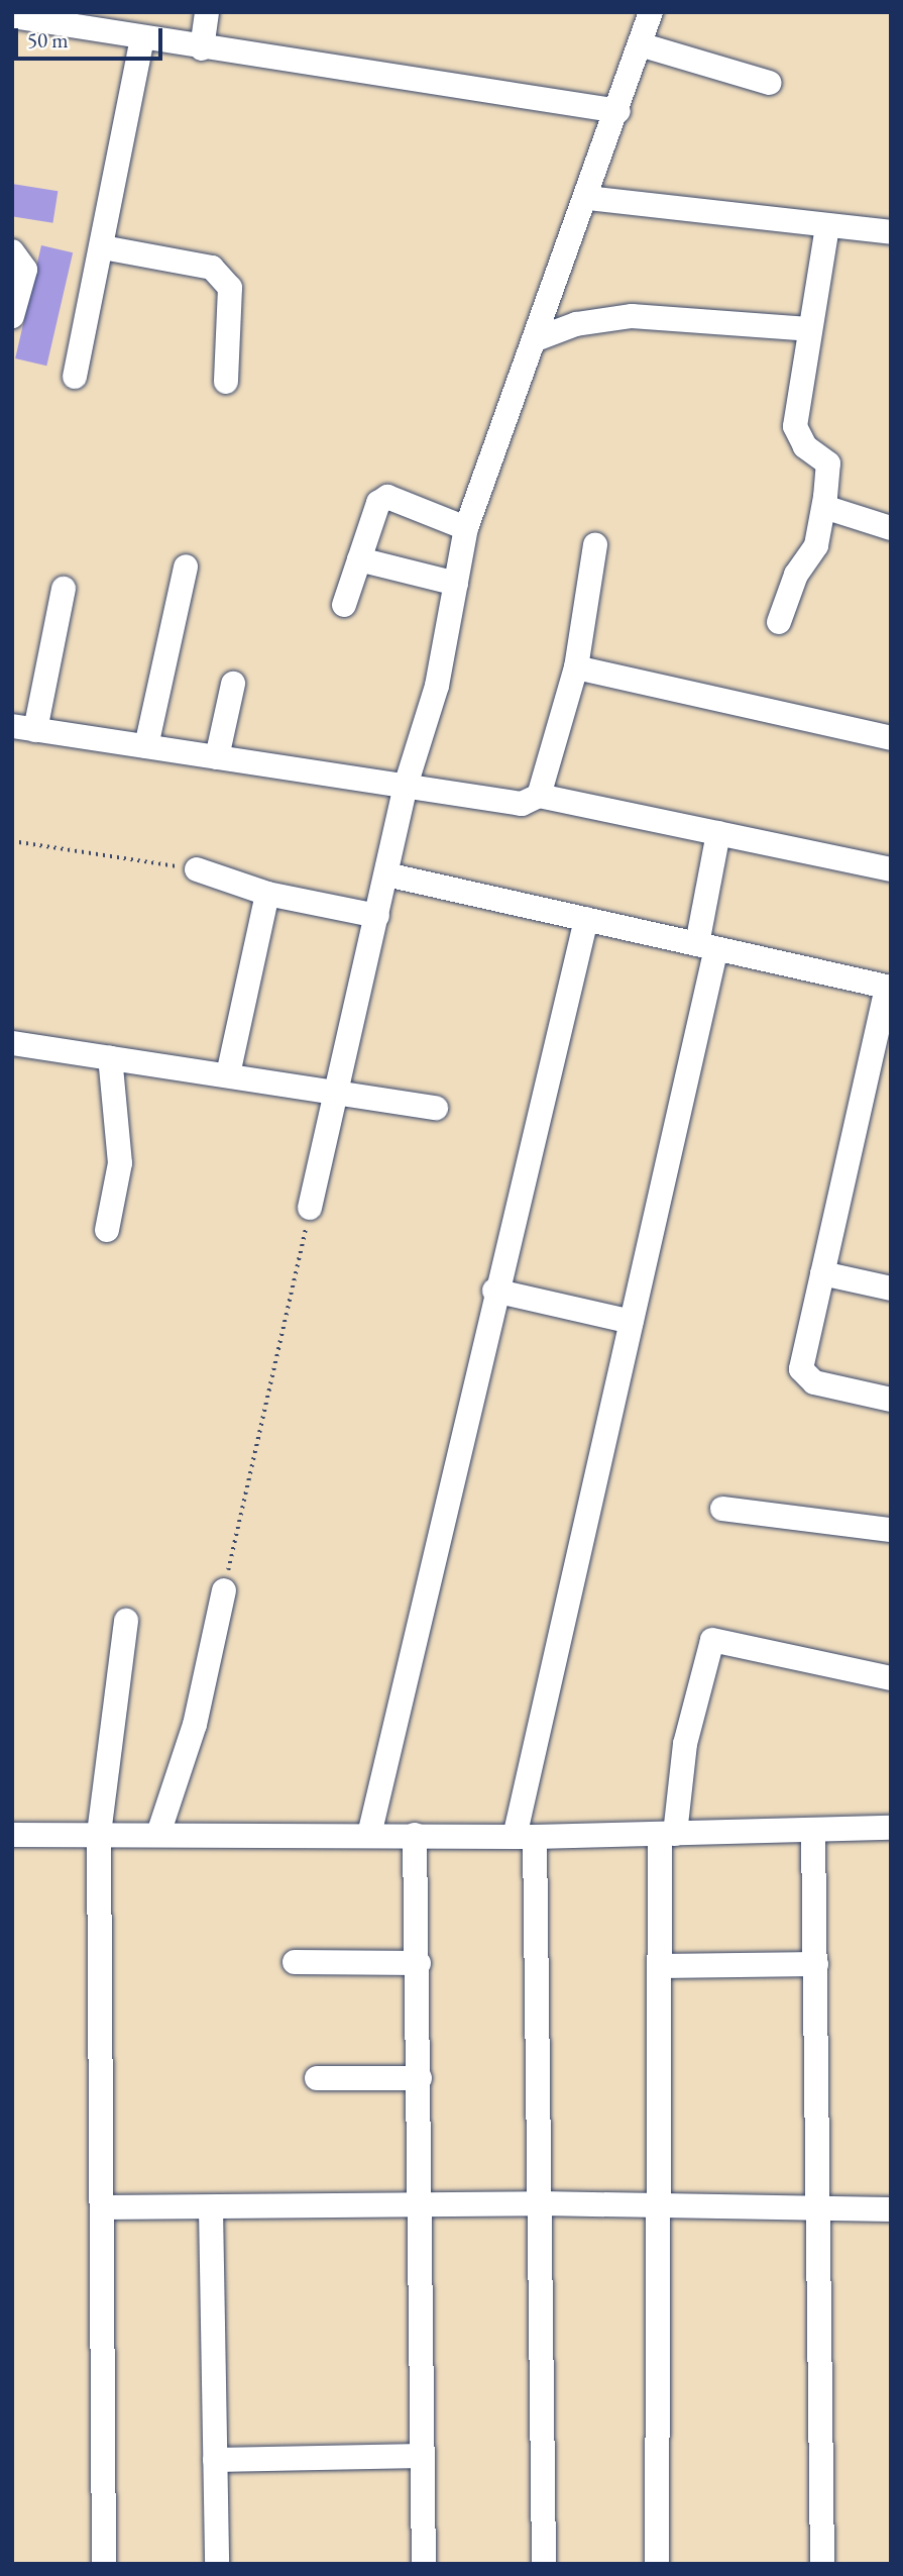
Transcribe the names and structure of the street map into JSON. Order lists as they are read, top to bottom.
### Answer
{
  "scale_bar": "50 m"
}
